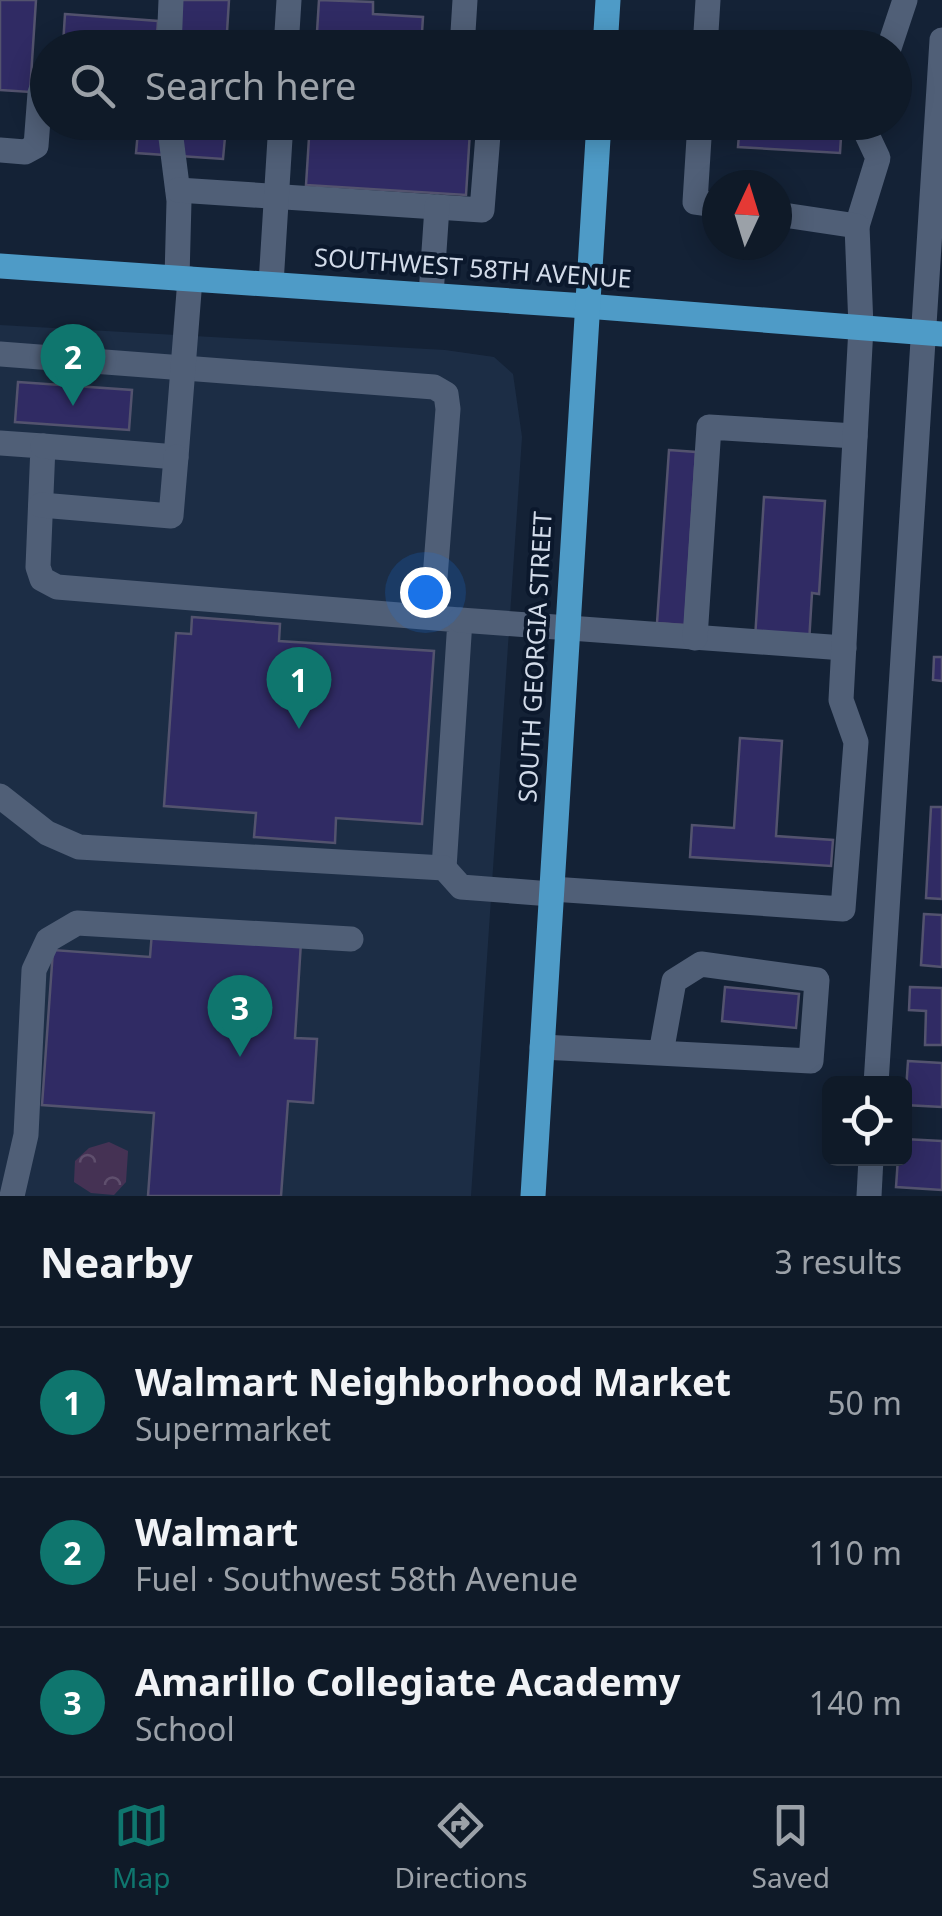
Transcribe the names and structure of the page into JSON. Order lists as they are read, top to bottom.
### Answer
{
  "streets": {
    "main road": ["SOUTHWEST 58TH AVENUE", "SOUTH GEORGIA STREET"]
  },
  "crossings": [
    ["SOUTHWEST 58TH AVENUE", "SOUTH GEORGIA STREET"]
  ],
  "north": "top",
  "page": {
    "search": "Search here",
    "pins": ["2", "1", "3"],
    "heading": ["Nearby", "3 results"],
    "list": [
      {
        "mark": "1",
        "name": "Walmart Neighborhood Market",
        "note": "Supermarket",
        "value": "50 m"
      },
      {
        "mark": "2",
        "name": "Walmart",
        "note": "Fuel · Southwest 58th Avenue",
        "value": "110 m"
      },
      {
        "mark": "3",
        "name": "Amarillo Collegiate Academy",
        "note": "School",
        "value": "140 m"
      }
    ],
    "nav": ["Map", "Directions", "Saved"]
  }
}
